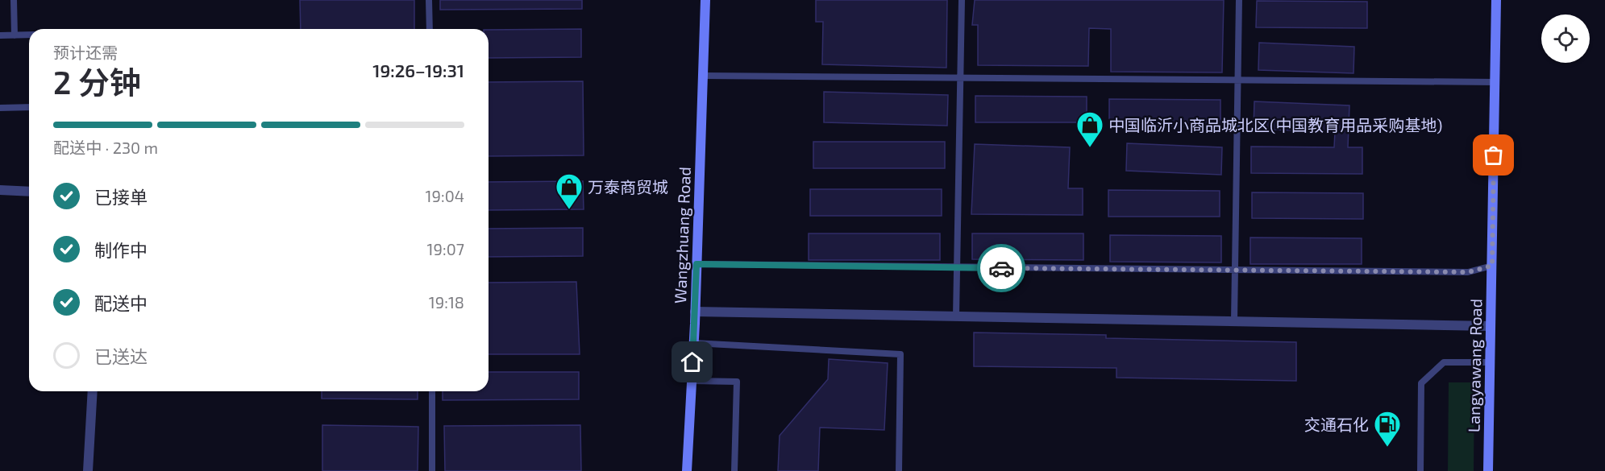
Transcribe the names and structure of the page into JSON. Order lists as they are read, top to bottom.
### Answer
{
  "streets": {
    "street": ["Wangzhuang Road", "Langyawang Road"]
  },
  "places": {
    "shop": ["中国临沂小商品城北区(中国教育用品采购基地)", "万泰商贸城"],
    "fuel station": ["交通石化"]
  },
  "page": {
    "heading": ["2 分钟", "预计还需", "19:26–19:31"],
    "bar": "配送中 · 230 m",
    "list": [
      ["已接单", "19:04"],
      ["制作中", "19:07"],
      ["配送中", "19:18"],
      "已送达"
    ]
  }
}
